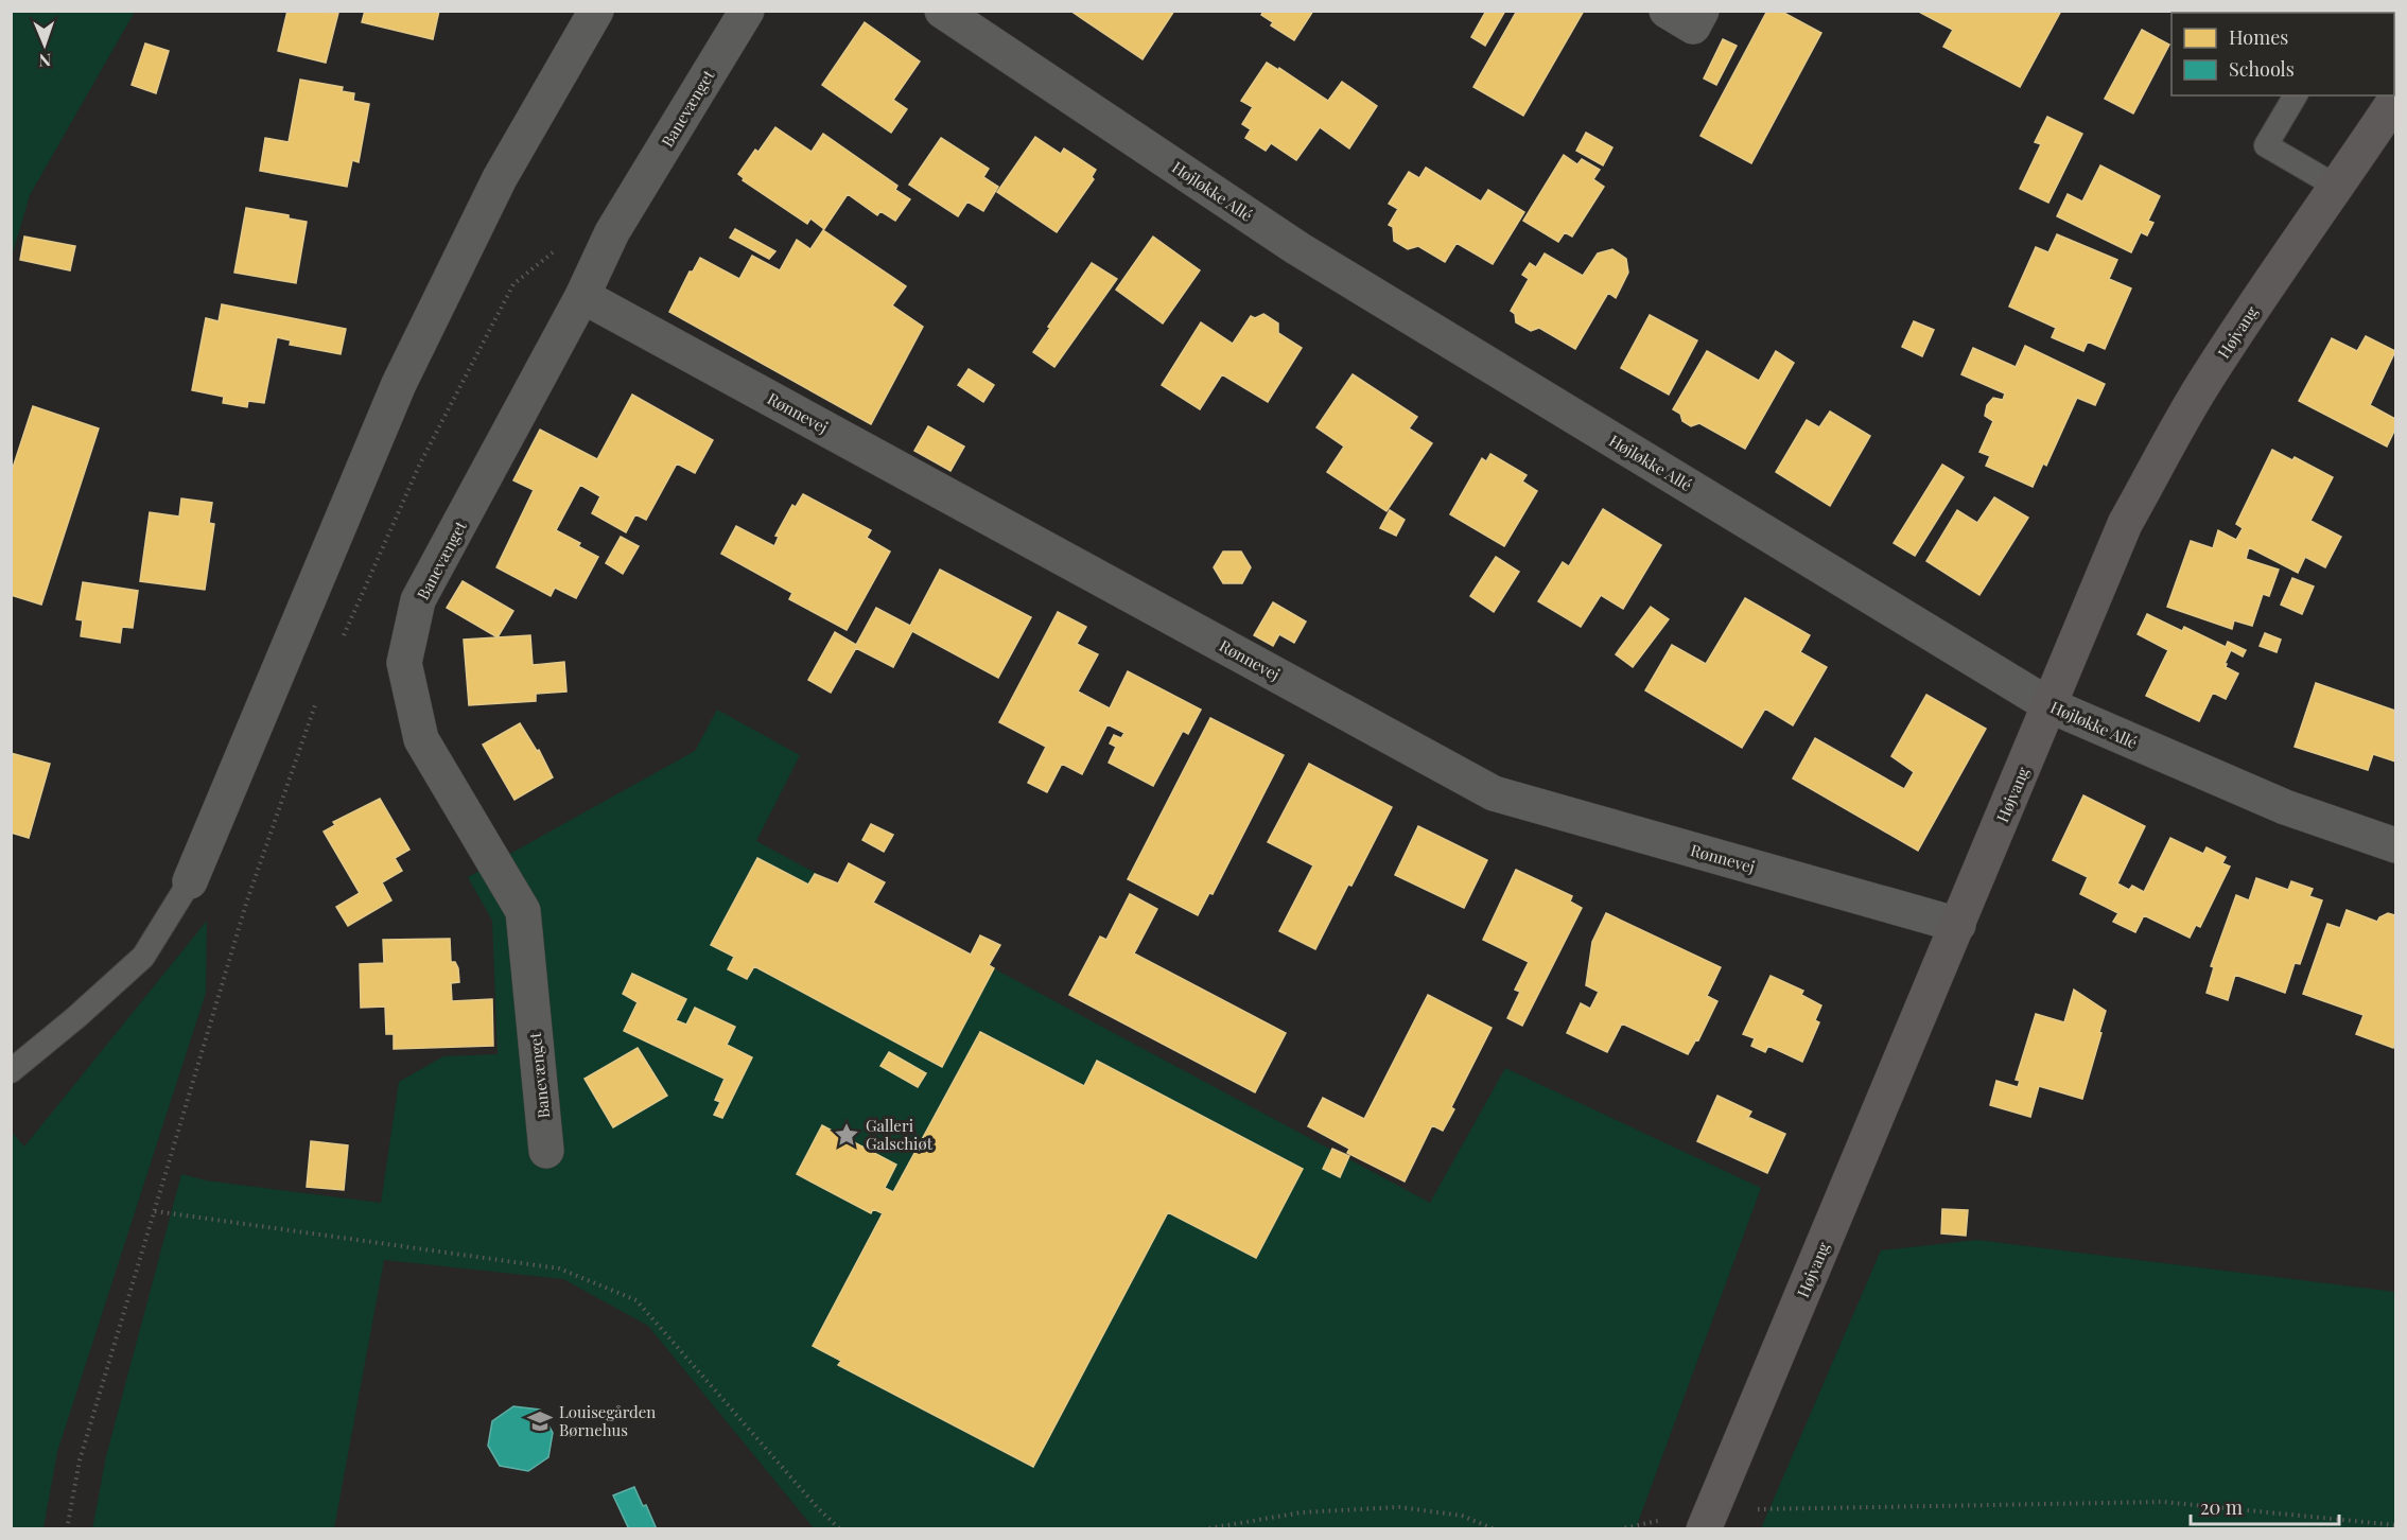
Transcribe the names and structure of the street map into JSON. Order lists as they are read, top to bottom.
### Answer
{
  "streets": {
    "street": [
      "Banevænget",
      "Højløkke Allé",
      "Højvang",
      "Rønnevej"
    ]
  },
  "crossings": [
    ["Banevænget", "Rønnevej"],
    ["Højløkke Allé", "Højvang"],
    ["Højvang", "Rønnevej"]
  ],
  "places": {
    "place": ["Galleri Galschiøt"],
    "school or university": ["Louisegården Børnehus"]
  },
  "legend": ["Homes", "Schools"],
  "scale_bar": "20 m",
  "north": "bottom"
}
